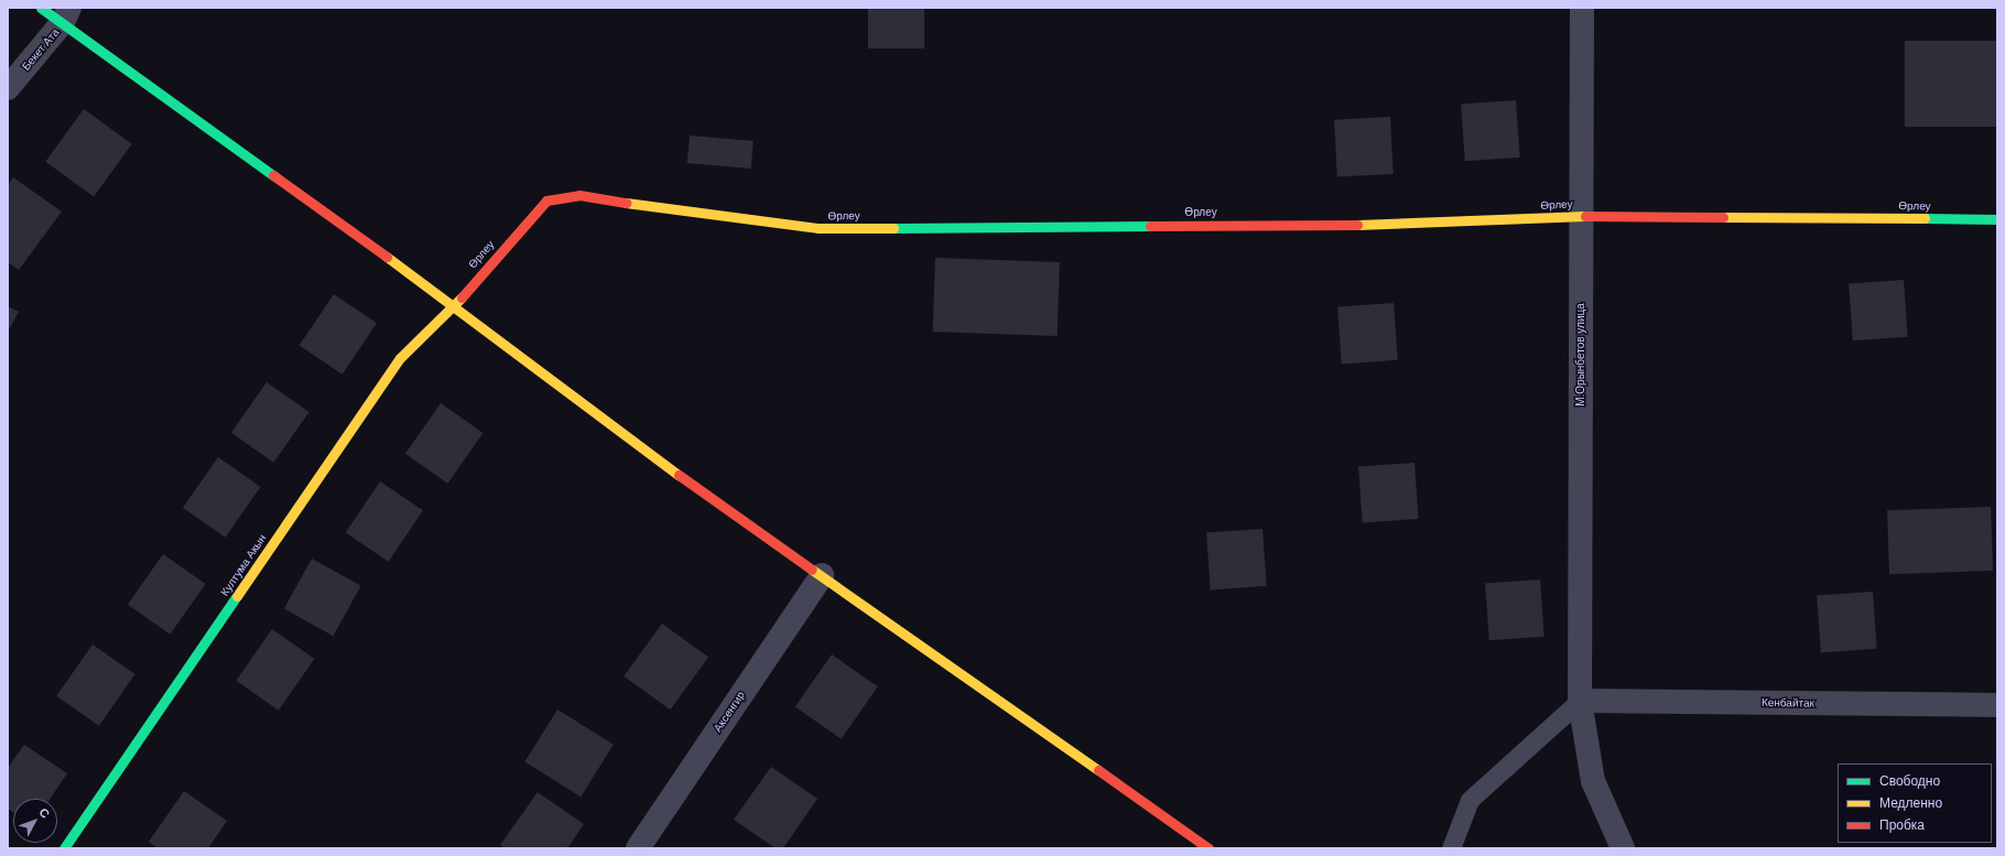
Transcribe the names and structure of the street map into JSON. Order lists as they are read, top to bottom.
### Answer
{
  "streets": {
    "street": [
      "Бекет Ата",
      "Өрлеу",
      "М.Орынбетов улица",
      "Култума Акын",
      "Кенбайтак",
      "Аксенгир"
    ]
  },
  "crossings": [
    ["Өрлеу", "М.Орынбетов улица"],
    ["Өрлеу", "Култума Акын"],
    ["М.Орынбетов улица", "Кенбайтак"]
  ],
  "legend": ["Свободно", "Медленно", "Пробка"],
  "north": "top right"
}
